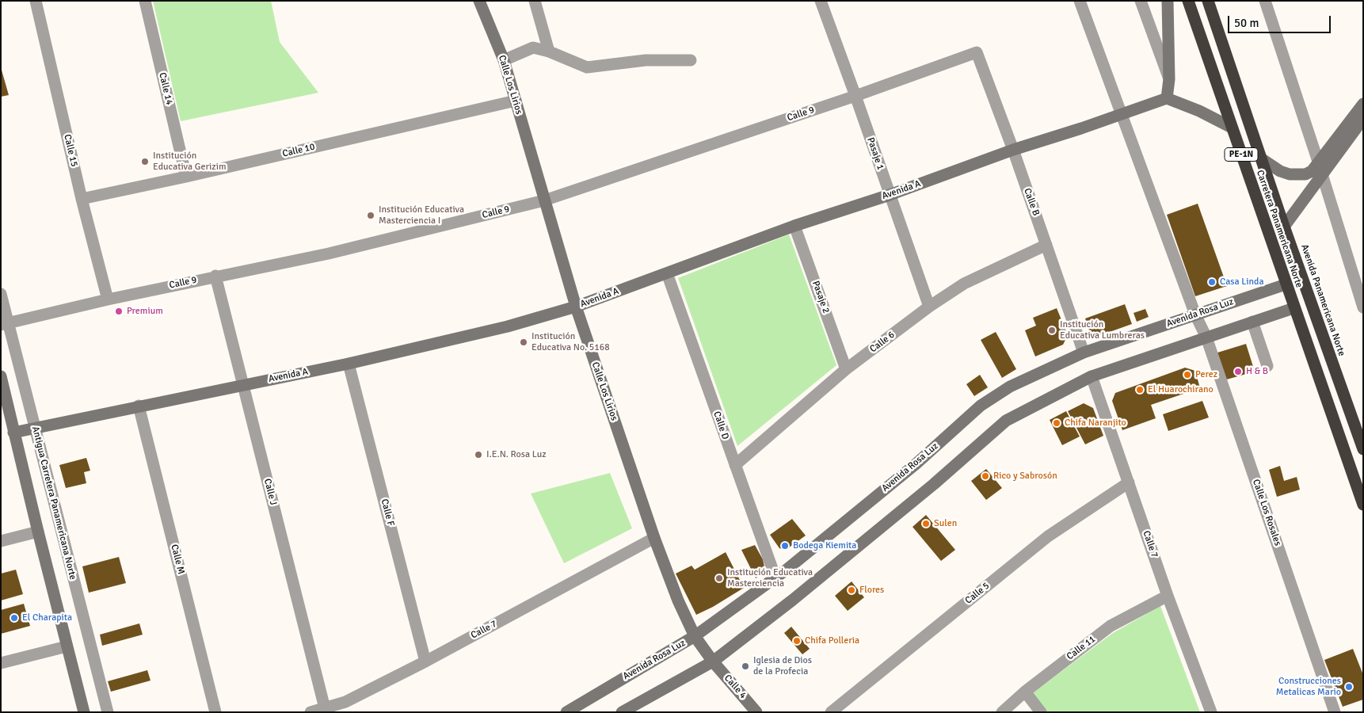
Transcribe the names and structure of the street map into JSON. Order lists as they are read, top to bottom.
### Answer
{
  "streets": {
    "highway": ["PE-1N", "Carretera Panamericana Norte", "Avenida Panamericana Norte"],
    "street": [
      "Calle Los Lirios",
      "Calle 14",
      "Calle 9",
      "Calle 15",
      "Calle 10",
      "Pasaje 1",
      "Avenida A",
      "Calle B",
      "Pasaje 2",
      "Avenida Rosa Luz",
      "Calle 6",
      "Calle D",
      "Calle J",
      "Antigua Carretera Panamericana Norte",
      "Calle F",
      "Calle Los Rosales",
      "Calle 7",
      "Calle M",
      "Calle 5",
      "Calle 11",
      "Calle 4"
    ]
  },
  "crossings": [
    ["Calle Los Lirios", "Calle 9"],
    ["Calle Los Lirios", "Calle 10"],
    ["Calle Los Lirios", "Avenida A"],
    ["Calle Los Lirios", "Avenida Rosa Luz"],
    ["Calle Los Lirios", "Calle 7"],
    ["Calle Los Lirios", "Calle 4"],
    ["Calle 14", "Calle 10"],
    ["Calle 9", "Calle 15"],
    ["Calle 9", "Pasaje 1"],
    ["Calle 9", "Calle B"],
    ["Calle 9", "Calle J"],
    ["Calle 9", "Antigua Carretera Panamericana Norte"],
    ["Calle 15", "Calle 10"],
    ["Pasaje 1", "Avenida A"],
    ["Pasaje 1", "Calle 6"],
    ["PE-1N", "Carretera Panamericana Norte"],
    ["Avenida A", "Calle B"],
    ["Avenida A", "Pasaje 2"],
    ["Avenida A", "Calle D"],
    ["Avenida A", "Calle J"],
    ["Avenida A", "Antigua Carretera Panamericana Norte"],
    ["Avenida A", "Calle F"],
    ["Avenida A", "Calle Los Rosales"],
    ["Avenida A", "Calle M"],
    ["Calle B", "Avenida Rosa Luz"],
    ["Calle B", "Calle 6"],
    ["Carretera Panamericana Norte", "Avenida Panamericana Norte"],
    ["Carretera Panamericana Norte", "Avenida Rosa Luz"],
    ["Pasaje 2", "Calle 6"],
    ["Avenida Rosa Luz", "Calle D"],
    ["Avenida Rosa Luz", "Calle Los Rosales"],
    ["Calle 6", "Calle D"],
    ["Calle J", "Calle 7"],
    ["Calle F", "Calle 7"],
    ["Calle 7", "Calle 5"],
    ["Calle 7", "Calle 11"]
  ],
  "places": [
    "Institución Educativa Gerizim",
    "Institución Educativa Masterciencia I",
    "Casa Linda",
    "Premium",
    "Institución Educativa Lumbreras",
    "Institución Educativa No. 5168",
    "H & B",
    "Perez",
    "El Huarochirano",
    "Chifa Naranjito",
    "I.E.N. Rosa Luz",
    "Rico y Sabrosón",
    "Sulen",
    "Bodega Kiemita",
    "Institución Educativa Masterciencia",
    "Flores",
    "El Charapita",
    "Chifa Polleria",
    "Iglesia de Dios de la Profecia",
    "Construcciones Metalicas Mario"
  ],
  "scale_bar": "50 m"
}
